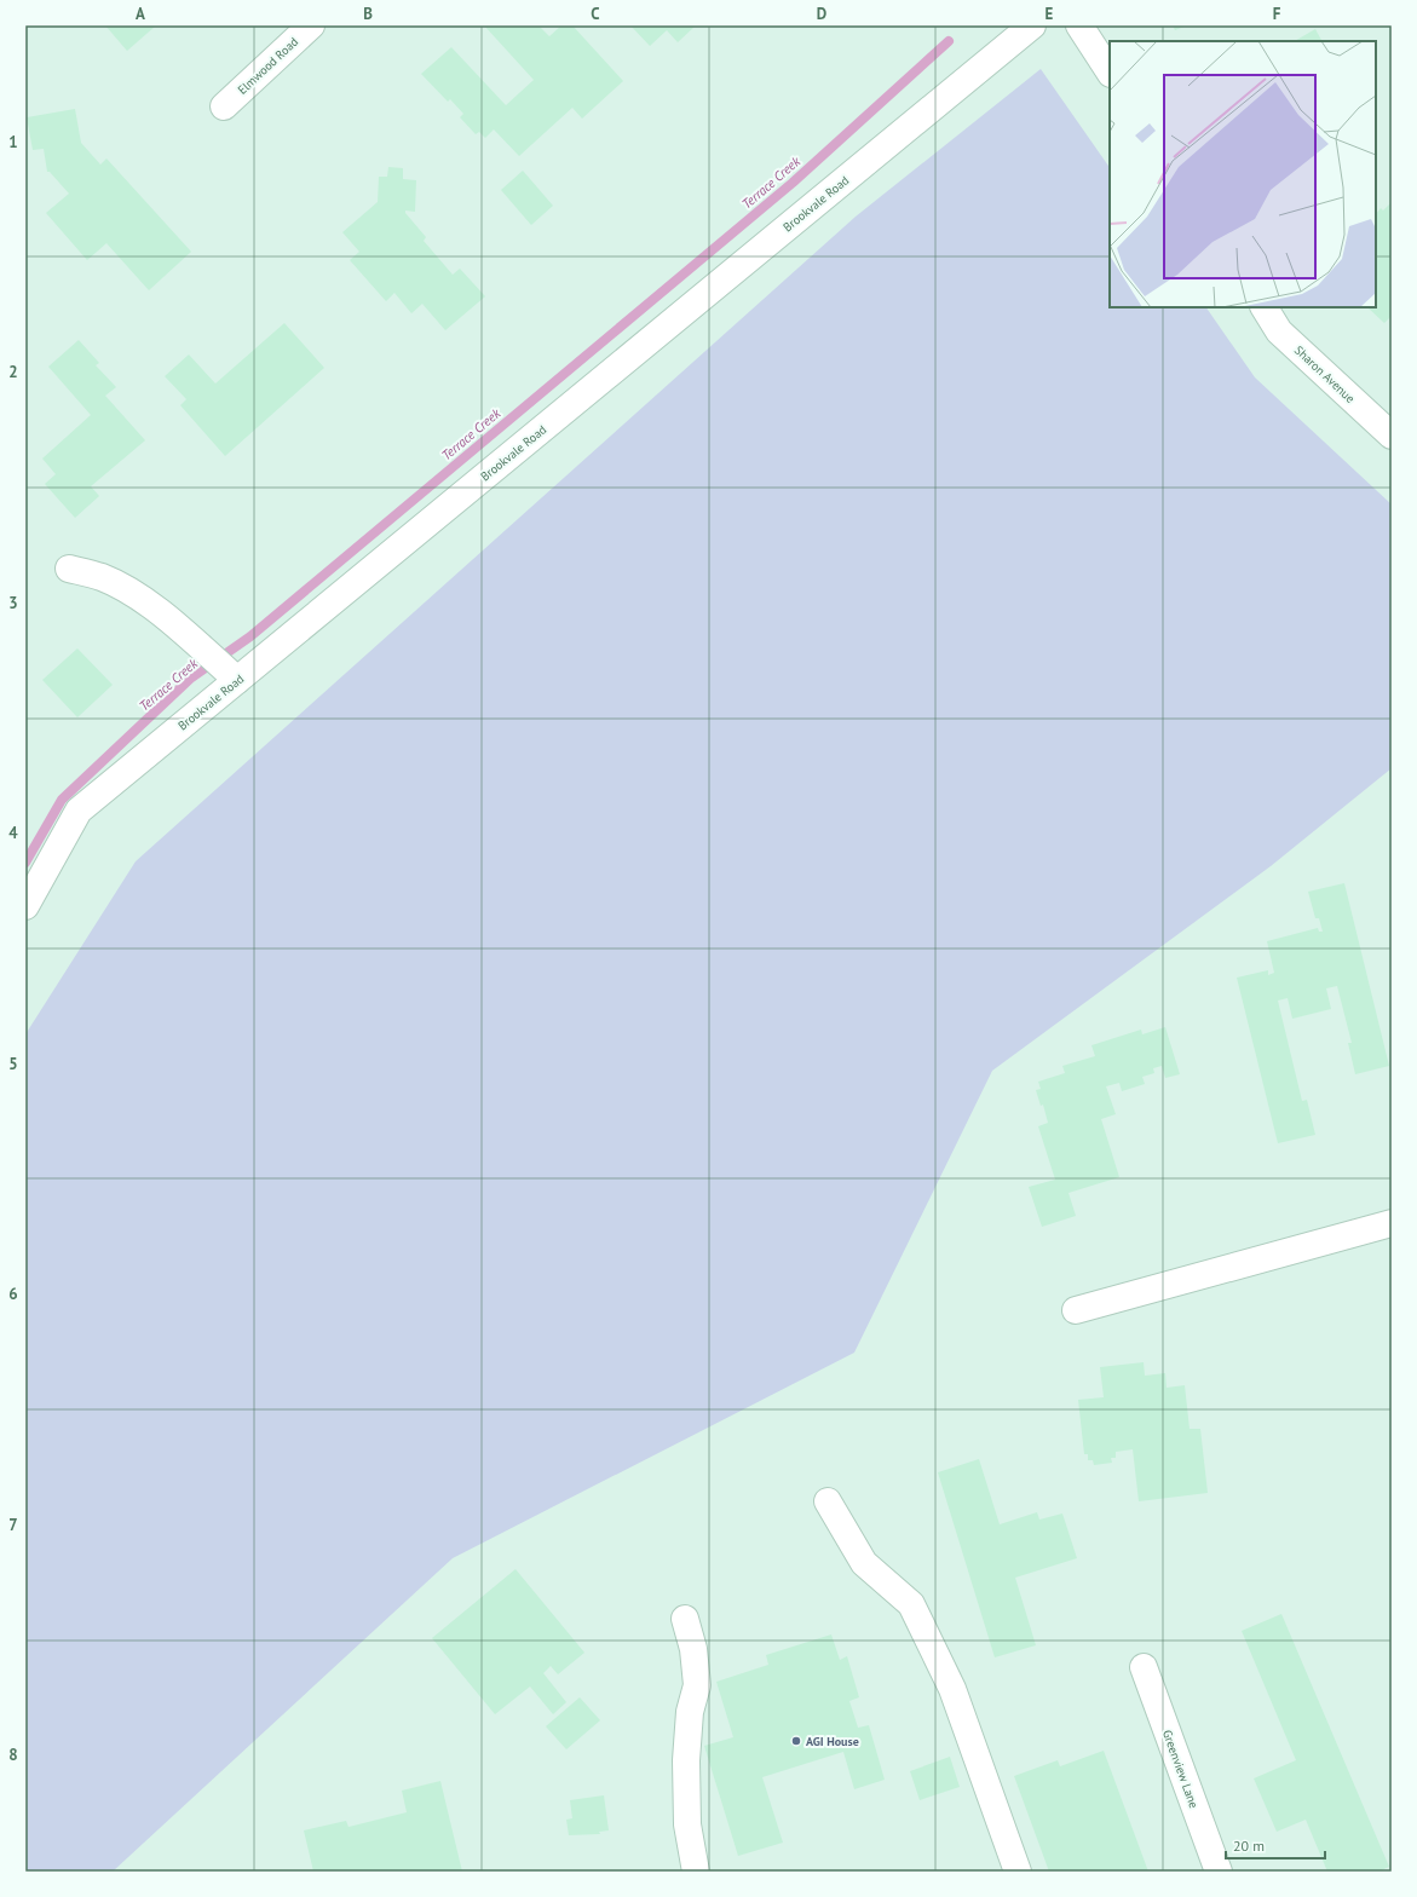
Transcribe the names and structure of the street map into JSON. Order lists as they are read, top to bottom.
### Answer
{
  "streets": {
    "street": [
      "Elmwood Road",
      "Brookvale Road",
      "Sharon Avenue",
      "Greenview Lane"
    ]
  },
  "water": ["Terrace Creek"],
  "places": ["AGI House"],
  "scale_bar": "20 m",
  "grid": {
    "columns": [
      "A",
      "B",
      "C",
      "D",
      "E",
      "F"
    ],
    "rows": [
      "1",
      "2",
      "3",
      "4",
      "5",
      "6",
      "7",
      "8"
    ]
  }
}
